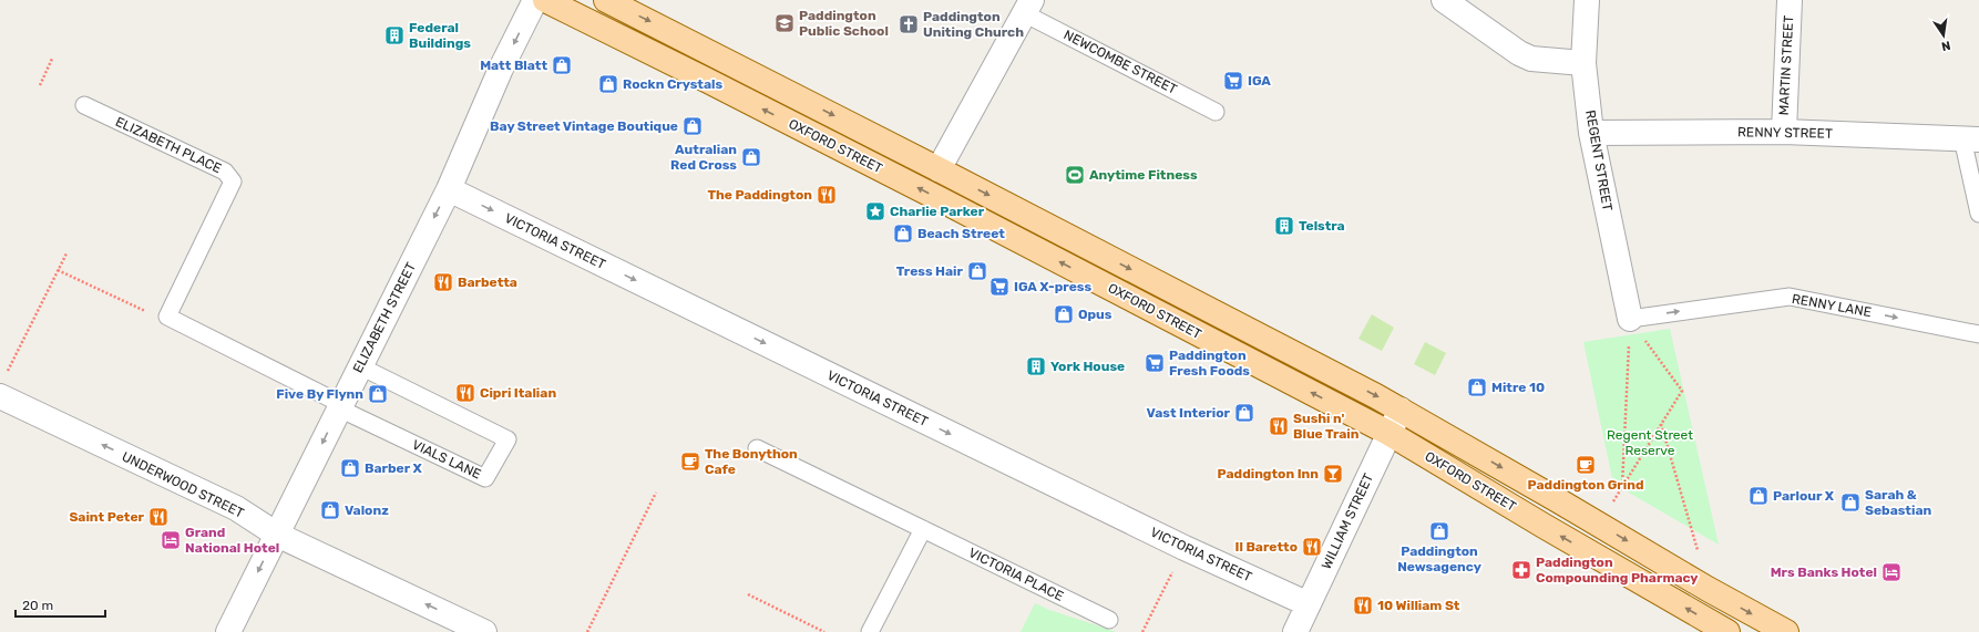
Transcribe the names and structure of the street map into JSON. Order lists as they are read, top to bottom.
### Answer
{
  "streets": {
    "main road": ["OXFORD STREET"],
    "street": [
      "NEWCOMBE STREET",
      "MARTIN STREET",
      "RENNY STREET",
      "REGENT STREET",
      "VICTORIA STREET",
      "ELIZABETH STREET",
      "UNDERWOOD STREET",
      "WILLIAM STREET"
    ],
    "lane": [
      "ELIZABETH PLACE",
      "RENNY LANE",
      "VIALS LANE",
      "VICTORIA PLACE"
    ]
  },
  "crossings": [
    ["NEWCOMBE STREET", "OXFORD STREET"],
    ["MARTIN STREET", "RENNY STREET"],
    ["RENNY STREET", "REGENT STREET"],
    ["OXFORD STREET", "WILLIAM STREET"],
    ["REGENT STREET", "RENNY LANE"],
    ["VICTORIA STREET", "ELIZABETH STREET"],
    ["VICTORIA STREET", "WILLIAM STREET"],
    ["ELIZABETH STREET", "VIALS LANE"],
    ["ELIZABETH STREET", "UNDERWOOD STREET"]
  ],
  "one_way": [
    "VICTORIA STREET",
    "RENNY LANE",
    "ELIZABETH STREET",
    "UNDERWOOD STREET"
  ],
  "parks": ["Regent Street Reserve"],
  "places": {
    "school or university": ["Paddington Public School"],
    "church": ["Paddington Uniting Church"],
    "building": ["Federal Buildings", "Telstra", "York House"],
    "shop": [
      "Matt Blatt",
      "Rockn Crystals",
      "Bay Street Vintage Boutique",
      "Autralian Red Cross",
      "Beach Street",
      "Tress Hair",
      "Opus",
      "Mitre 10",
      "Five By Flynn",
      "Vast Interior",
      "Barber X",
      "Parlour X",
      "Sarah & Sebastian",
      "Valonz",
      "Paddington Newsagency"
    ],
    "supermarket": ["IGA", "IGA X-press", "Paddington Fresh Foods"],
    "sports": ["Anytime Fitness"],
    "restaurant": [
      "The Paddington",
      "Barbetta",
      "Cipri Italian",
      "Sushi n' Blue Train",
      "Saint Peter",
      "Il Baretto",
      "10 William St"
    ],
    "place": ["Charlie Parker"],
    "cafe": ["The Bonython Cafe", "Paddington Grind"],
    "bar": ["Paddington Inn"],
    "hotel": ["Grand National Hotel", "Mrs Banks Hotel"],
    "pharmacy": ["Paddington Compounding Pharmacy"]
  },
  "scale_bar": "20 m",
  "north": "bottom"
}
